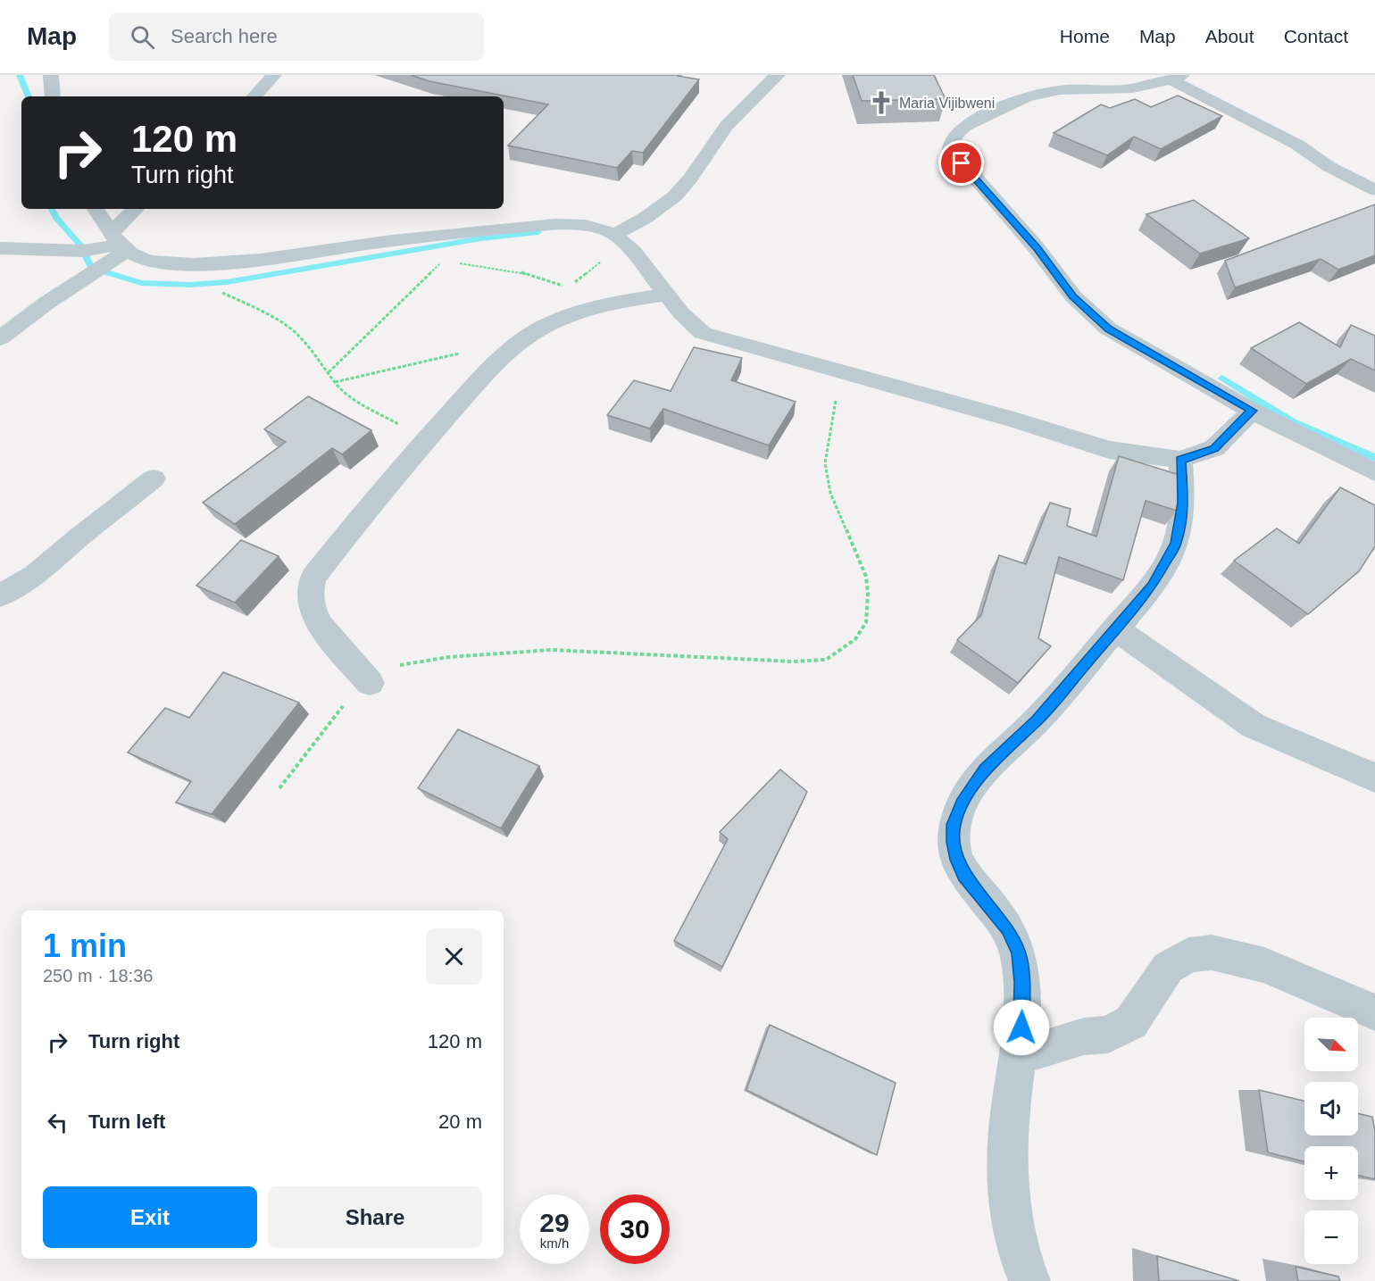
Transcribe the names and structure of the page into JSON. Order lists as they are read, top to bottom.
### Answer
{
  "places": {
    "church": ["Maria Vijibweni"]
  },
  "north": "bottom right",
  "page": {
    "header": "Map",
    "search": "Search here",
    "nav": [
      "Home",
      "Map",
      "About",
      "Contact"
    ],
    "turn": ["120 m", "Turn right"],
    "heading": ["1 min", "250 m · 18:36"],
    "list": [
      {
        "name": "Turn right",
        "value": "120 m"
      },
      {
        "name": "Turn left",
        "value": "20 m"
      }
    ],
    "map_buttons": ["+", "−"],
    "buttons": ["Exit", "Share"],
    "speed": "29 km/h",
    "limit": "30"
  }
}
